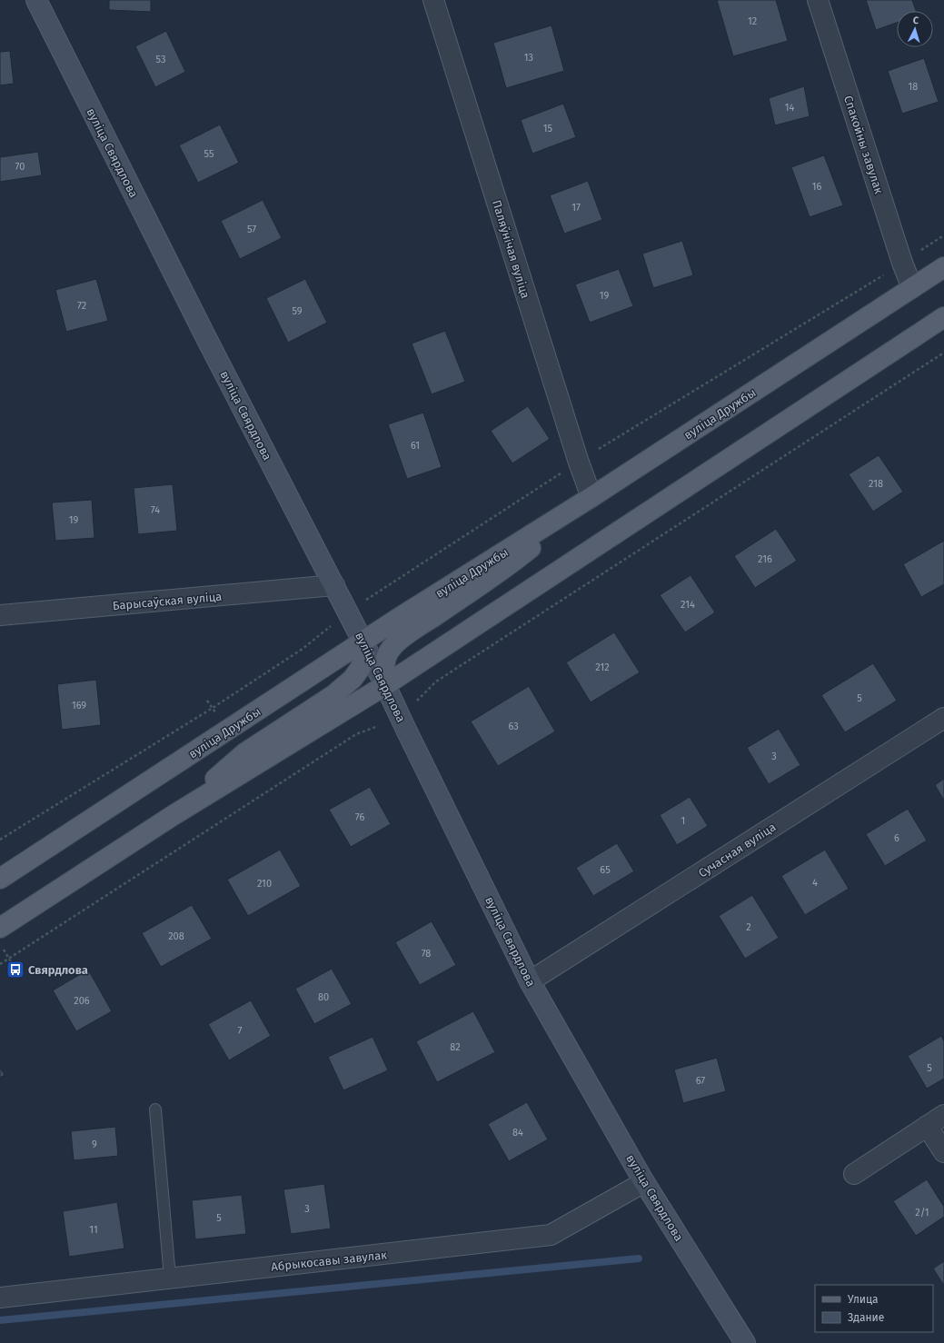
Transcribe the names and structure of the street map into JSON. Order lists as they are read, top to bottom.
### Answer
{
  "streets": {
    "main road": ["вуліца Свярдлова", "вуліца Дружбы"],
    "street": [
      "Спакойны завулак",
      "Паляўнічая вуліца",
      "Барысаўская вуліца",
      "Сучасная вуліца",
      "Абрыкосавы завулак"
    ]
  },
  "crossings": [
    ["Спакойны завулак", "вуліца Дружбы"],
    ["вуліца Свярдлова", "вуліца Дружбы"],
    ["вуліца Свярдлова", "Барысаўская вуліца"],
    ["вуліца Свярдлова", "Сучасная вуліца"],
    ["вуліца Свярдлова", "Абрыкосавы завулак"],
    ["Паляўнічая вуліца", "вуліца Дружбы"]
  ],
  "places": {
    "bus stop": ["Свярдлова"]
  },
  "house_numbers": [
    "12",
    "13",
    "53",
    "18",
    "14",
    "15",
    "55",
    "70",
    "16",
    "17",
    "57",
    "19",
    "72",
    "59",
    "61",
    "218",
    "74",
    "19",
    "216",
    "214",
    "212",
    "5",
    "169",
    "63",
    "3",
    "76",
    "1",
    "6",
    "65",
    "4",
    "210",
    "2",
    "208",
    "78",
    "80",
    "206",
    "7",
    "82",
    "5",
    "67",
    "84",
    "9",
    "3",
    "2/1",
    "5",
    "11"
  ],
  "legend": ["Улица", "Здание"],
  "north": "top"
}
